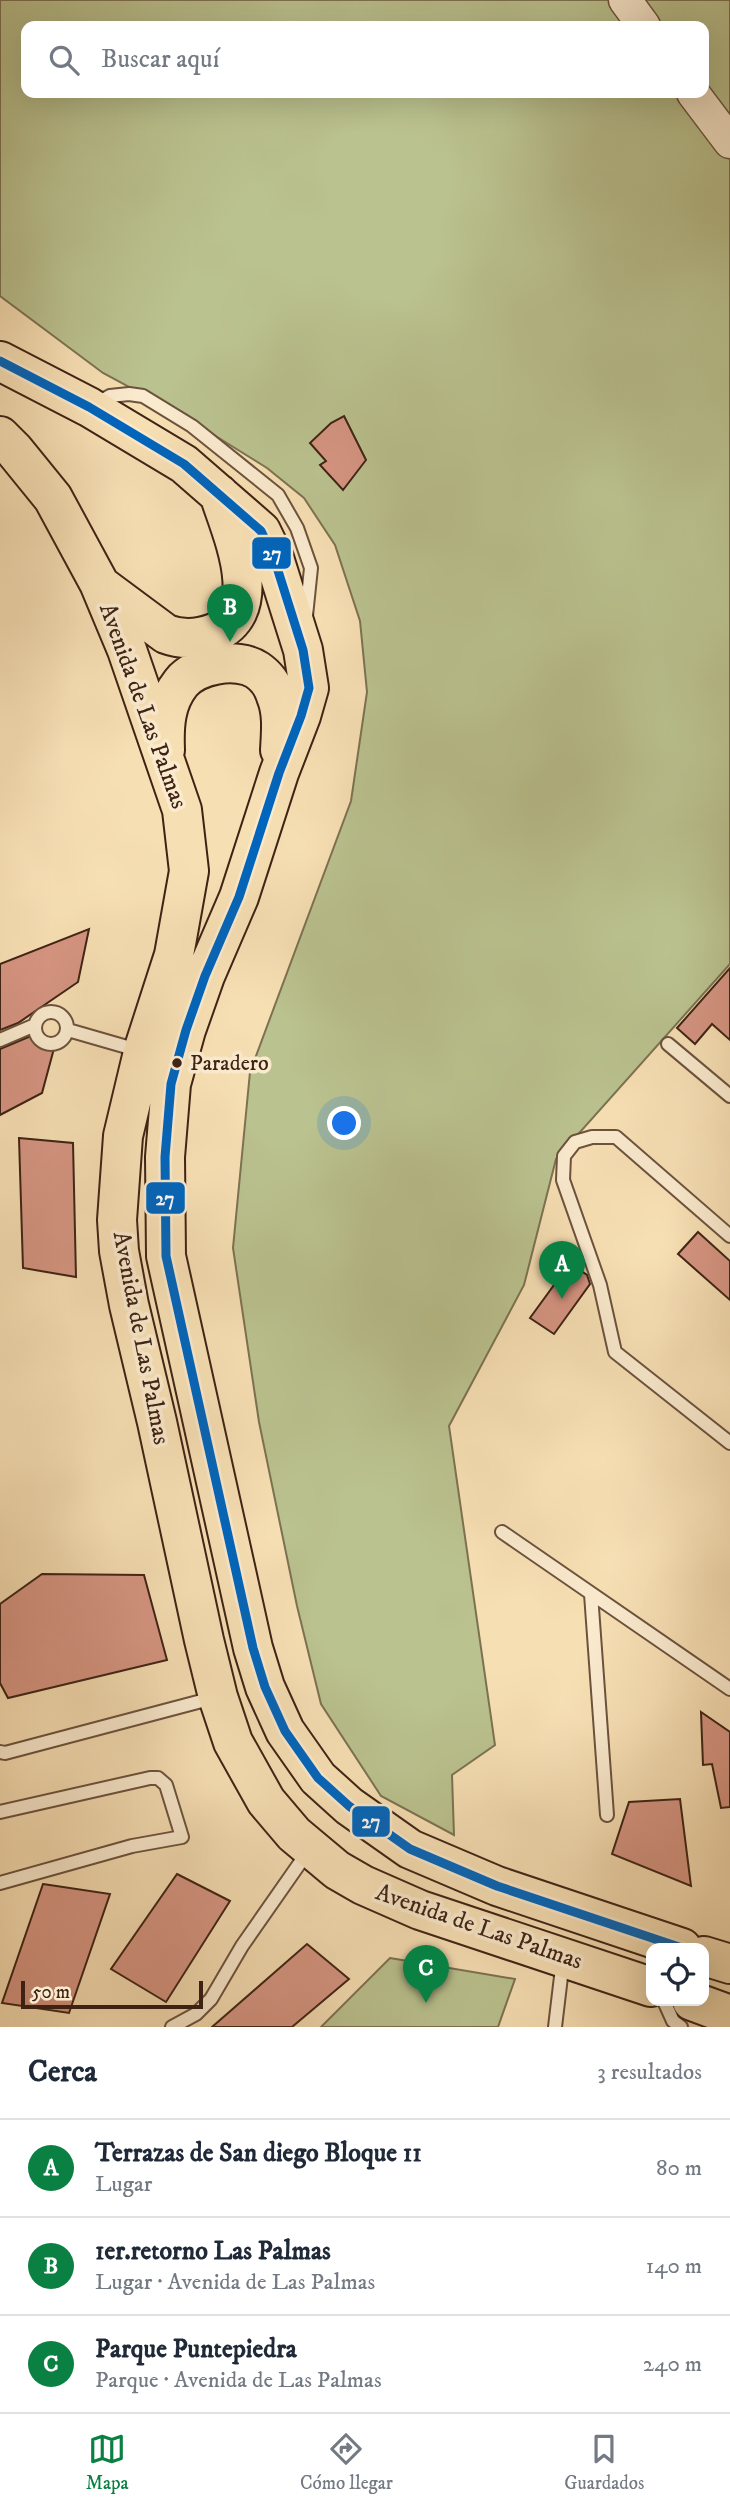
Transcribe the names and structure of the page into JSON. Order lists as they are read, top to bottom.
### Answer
{
  "streets": {
    "main road": ["Avenida de Las Palmas"]
  },
  "places": ["Paradero"],
  "lines": ["transit line 27"],
  "scale_bar": "50 m",
  "page": {
    "search": "Buscar aquí",
    "pins": ["B", "A", "C"],
    "scale": "50 m",
    "heading": ["Cerca", "3 resultados"],
    "list": [
      {
        "mark": "A",
        "name": "Terrazas de San diego Bloque 11",
        "note": "Lugar",
        "value": "80 m"
      },
      {
        "mark": "B",
        "name": "1er.retorno Las Palmas",
        "note": "Lugar · Avenida de Las Palmas",
        "value": "140 m"
      },
      {
        "mark": "C",
        "name": "Parque Puntepiedra",
        "note": "Parque · Avenida de Las Palmas",
        "value": "240 m"
      }
    ],
    "nav": ["Mapa", "Cómo llegar", "Guardados"]
  }
}
